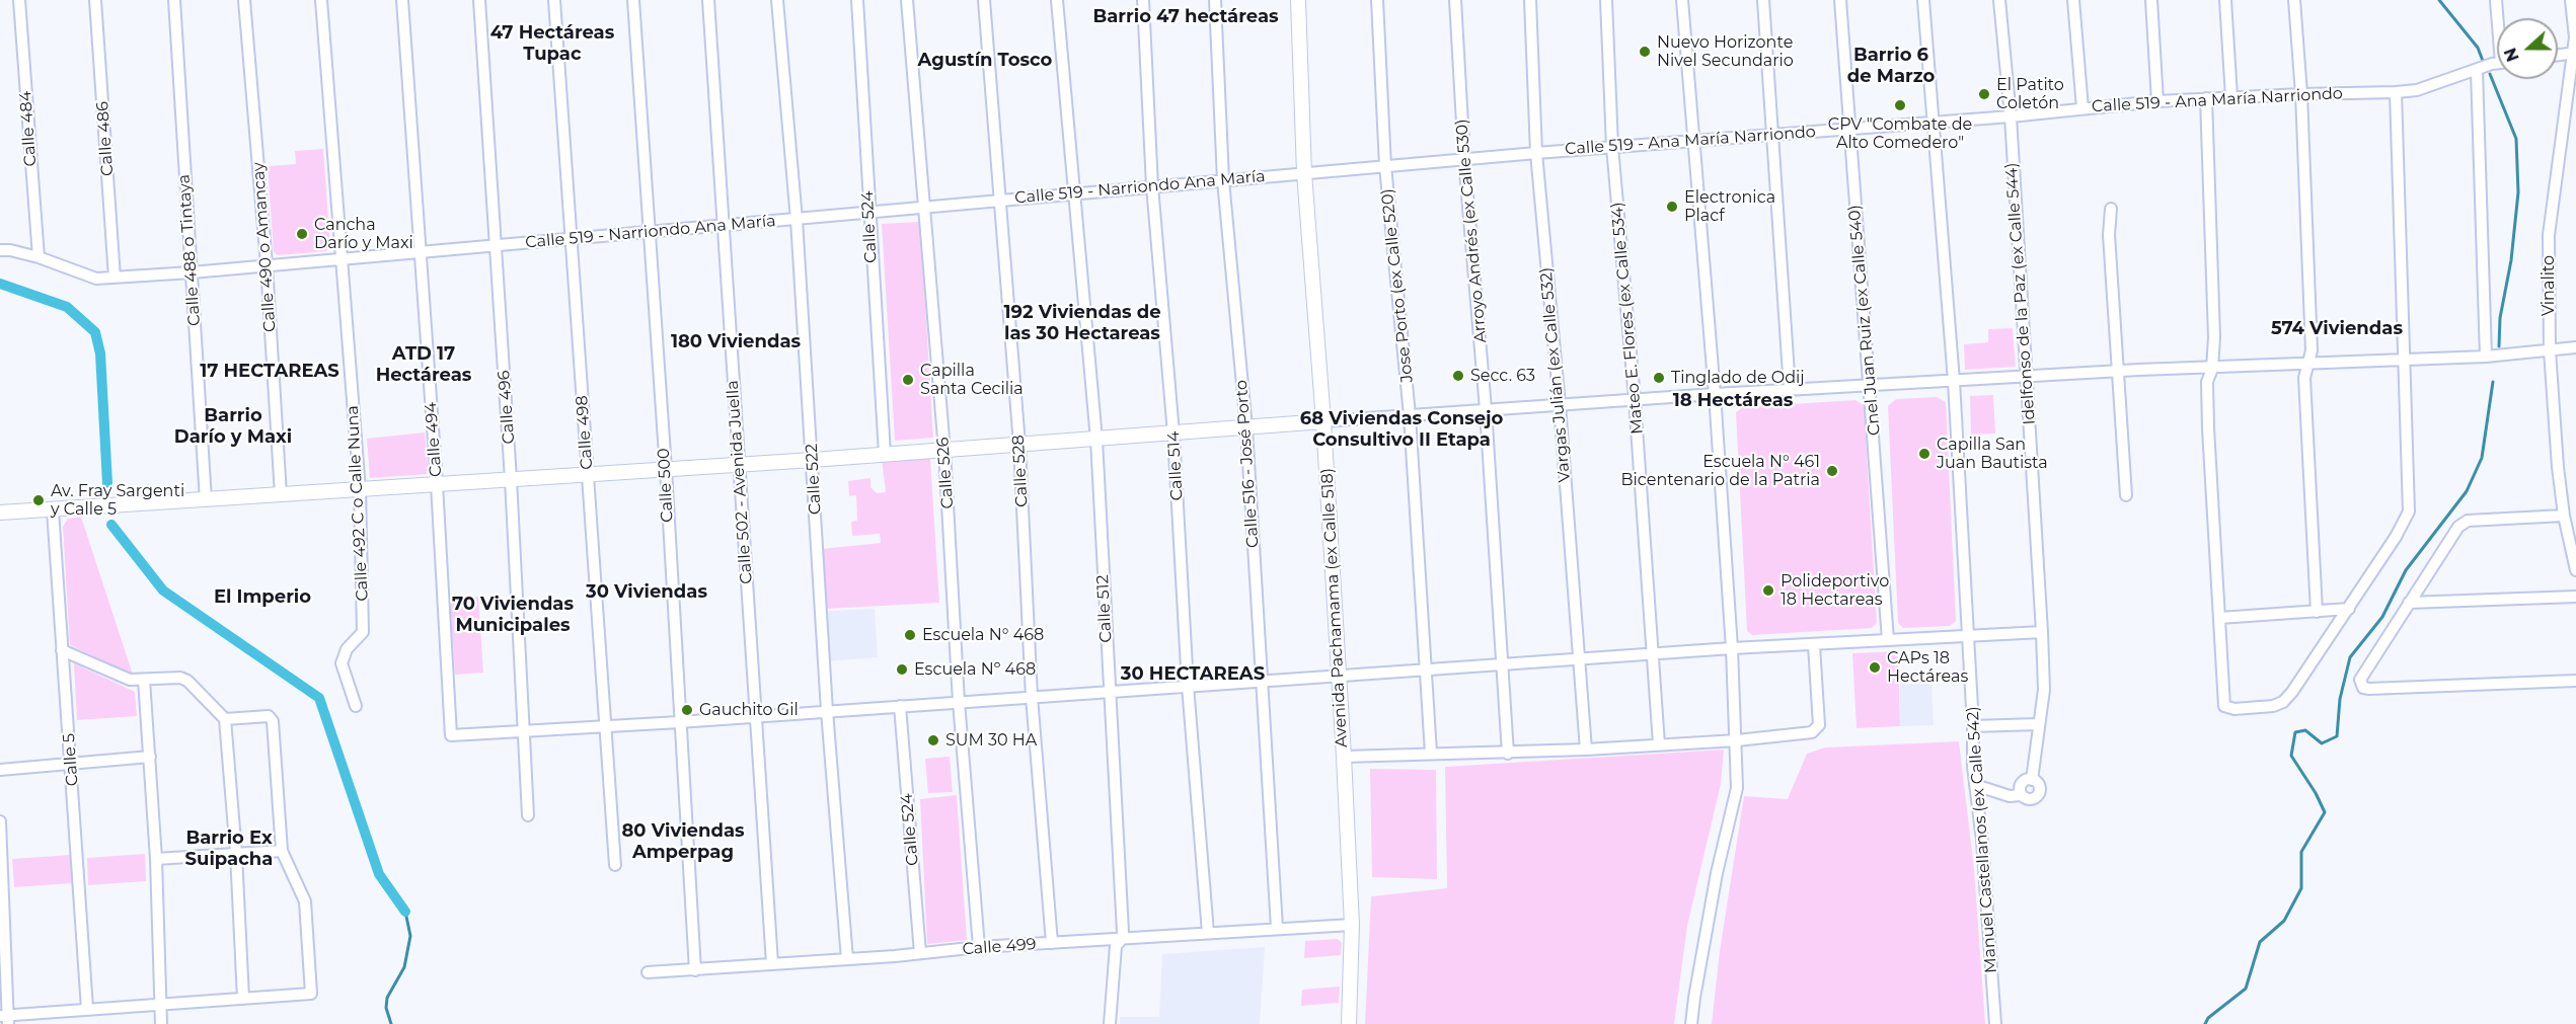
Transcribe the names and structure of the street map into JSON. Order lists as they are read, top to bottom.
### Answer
{
  "streets": {
    "street": [
      "Calle 519 - Ana María Narriondo",
      "Calle 484",
      "Calle 486",
      "Calle 519 - Narriondo Ana María",
      "Calle 524",
      "Arroyo Andrés (ex Calle 530)",
      "Calle 490 o Amancay",
      "Calle 488 o Tintaya",
      "Jose Porto (ex Calle 520)",
      "Vinalito",
      "Idelfonso de la Paz (ex Calle 544)",
      "Mateo E. Flores (ex Calle 534)",
      "Cnel Juan Ruiz (ex Calle 540)",
      "Vargas Julián (ex Calle 532)",
      "Calle 496",
      "Calle 498",
      "Calle 494",
      "Calle 516 - José Porto",
      "Calle 514",
      "Calle 528",
      "Calle 526",
      "Calle 522",
      "Calle 502 - Avenida Juella",
      "Calle 500",
      "Calle 492 C o Calle Nuna",
      "Avenida Pachamama (ex Calle 518)",
      "Calle 512",
      "Calle 5",
      "Manuel Castellanos (ex Calle 542)",
      "Calle 499"
    ]
  },
  "crossings": [
    ["Calle 519 - Ana María Narriondo", "Calle 519 - Narriondo Ana María"],
    ["Calle 519 - Ana María Narriondo", "Arroyo Andrés (ex Calle 530)"],
    ["Calle 519 - Ana María Narriondo", "Jose Porto (ex Calle 520)"],
    ["Calle 519 - Ana María Narriondo", "Idelfonso de la Paz (ex Calle 544)"],
    ["Calle 519 - Ana María Narriondo", "Mateo E. Flores (ex Calle 534)"],
    ["Calle 519 - Ana María Narriondo", "Cnel Juan Ruiz (ex Calle 540)"],
    ["Calle 519 - Ana María Narriondo", "Vargas Julián (ex Calle 532)"],
    ["Calle 519 - Ana María Narriondo", "Avenida Pachamama (ex Calle 518)"],
    ["Calle 519 - Ana María Narriondo", "Manuel Castellanos (ex Calle 542)"],
    ["Calle 484", "Calle 519 - Narriondo Ana María"],
    ["Calle 486", "Calle 519 - Narriondo Ana María"],
    ["Calle 519 - Narriondo Ana María", "Calle 524"],
    ["Calle 519 - Narriondo Ana María", "Calle 490 o Amancay"],
    ["Calle 519 - Narriondo Ana María", "Calle 488 o Tintaya"],
    ["Calle 519 - Narriondo Ana María", "Calle 496"],
    ["Calle 519 - Narriondo Ana María", "Calle 498"],
    ["Calle 519 - Narriondo Ana María", "Calle 494"],
    ["Calle 519 - Narriondo Ana María", "Calle 516 - José Porto"],
    ["Calle 519 - Narriondo Ana María", "Calle 514"],
    ["Calle 519 - Narriondo Ana María", "Calle 528"],
    ["Calle 519 - Narriondo Ana María", "Calle 526"],
    ["Calle 519 - Narriondo Ana María", "Calle 522"],
    ["Calle 519 - Narriondo Ana María", "Calle 502 - Avenida Juella"],
    ["Calle 519 - Narriondo Ana María", "Calle 500"],
    ["Calle 519 - Narriondo Ana María", "Calle 492 C o Calle Nuna"],
    ["Calle 519 - Narriondo Ana María", "Avenida Pachamama (ex Calle 518)"],
    ["Calle 519 - Narriondo Ana María", "Calle 512"],
    ["Calle 524", "Calle 499"],
    ["Calle 496", "Calle 494"],
    ["Calle 516 - José Porto", "Calle 499"],
    ["Calle 514", "Calle 499"],
    ["Calle 528", "Calle 499"],
    ["Calle 526", "Calle 499"],
    ["Calle 522", "Calle 499"],
    ["Calle 502 - Avenida Juella", "Calle 499"],
    ["Calle 500", "Calle 499"],
    ["Avenida Pachamama (ex Calle 518)", "Calle 499"],
    ["Calle 512", "Calle 499"]
  ],
  "districts": [
    "Barrio 47 hectáreas",
    "47 Hectáreas Tupac",
    "Barrio 6 de Marzo",
    "Agustín Tosco",
    "192 Viviendas de las 30 Hectareas",
    "574 Viviendas",
    "180 Viviendas",
    "ATD 17 Hectáreas",
    "17 HECTAREAS",
    "18 Hectáreas",
    "Barrio Darío y Maxi",
    "68 Viviendas Consejo Consultivo II Etapa",
    "30 Viviendas",
    "El Imperio",
    "70 Viviendas Municipales",
    "30 HECTAREAS",
    "80 Viviendas Amperpag",
    "Barrio Ex Suipacha"
  ],
  "places": [
    "Nuevo Horizonte Nivel Secundario",
    "El Patito Coletón",
    "CPV \"Combate de Alto Comedero\"",
    "Electronica Placf",
    "Cancha Darío y Maxi",
    "Secc. 63",
    "Tinglado de Odij",
    "Capilla Santa Cecilia",
    "Capilla San Juan Bautista",
    "Escuela N° 461 Bicentenario de la Patria",
    "Av. Fray Sargenti y Calle 5",
    "Polideportivo 18 Hectareas",
    "Escuela N° 468",
    "CAPs 18 Hectáreas",
    "Escuela Nº 468",
    "Gauchito Gil",
    "SUM 30 HA"
  ],
  "north": "left"
}
